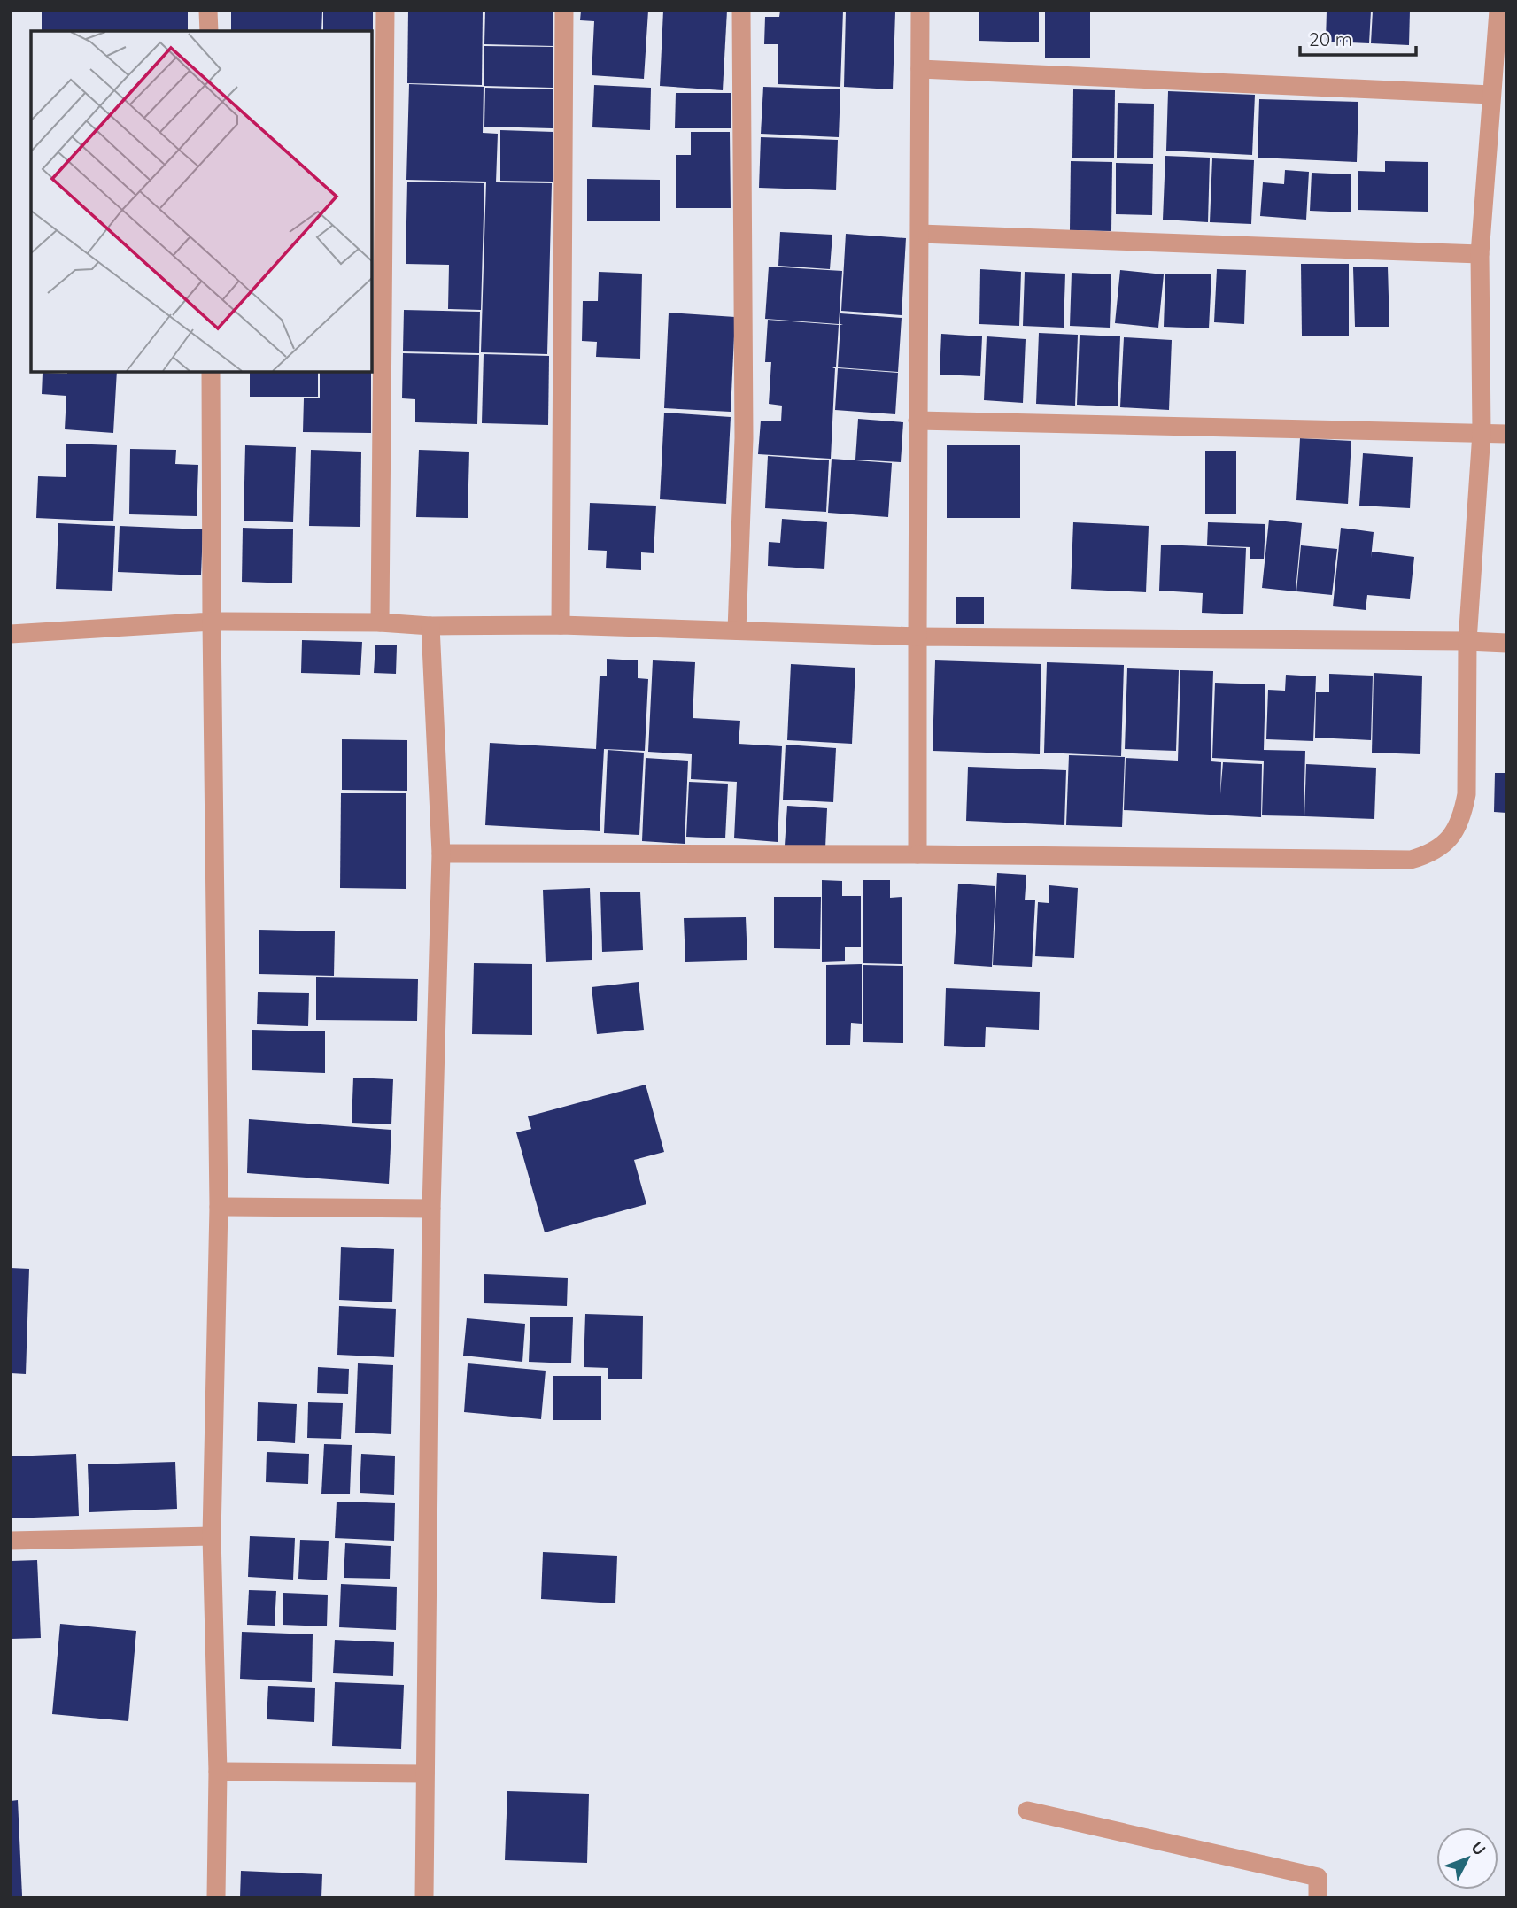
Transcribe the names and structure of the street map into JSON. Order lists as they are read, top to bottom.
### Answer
{
  "scale_bar": "20 m",
  "north": "top right"
}
